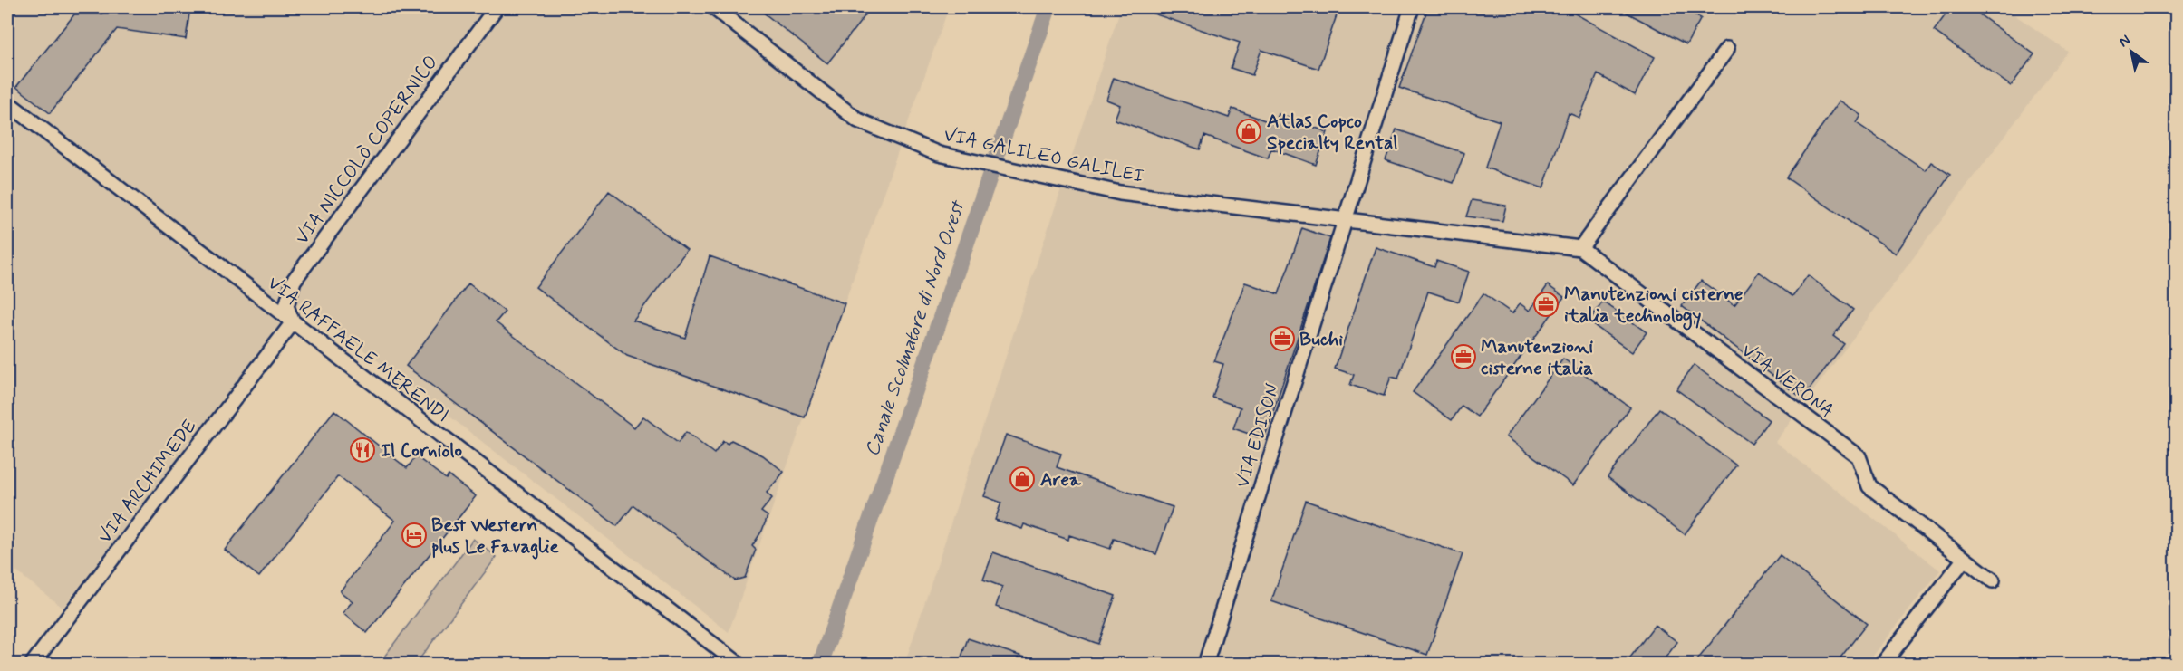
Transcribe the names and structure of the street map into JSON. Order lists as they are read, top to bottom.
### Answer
{
  "streets": {
    "street": [
      "VIA NICCOLÒ COPERNICO",
      "VIA GALILEO GALILEI",
      "VIA RAFFAELE MERENDI",
      "VIA VERONA",
      "VIA EDISON",
      "VIA ARCHIMEDE"
    ]
  },
  "crossings": [
    ["VIA NICCOLÒ COPERNICO", "VIA RAFFAELE MERENDI"],
    ["VIA NICCOLÒ COPERNICO", "VIA ARCHIMEDE"],
    ["VIA GALILEO GALILEI", "VIA VERONA"],
    ["VIA GALILEO GALILEI", "VIA EDISON"],
    ["VIA RAFFAELE MERENDI", "VIA ARCHIMEDE"],
    ["VIA VERONA", "VIA EDISON"]
  ],
  "water": ["Canale Scolmatore di Nord Ovest"],
  "places": {
    "shop": ["Atlas Copco Specialty Rental", "Area"],
    "office": ["Manutenzioni cisterne italia technology", "Buchi", "Manutenzioni cisterne italia"],
    "restaurant": ["Il Corniolo"],
    "hotel": ["Best Western plus Le Favaglie"]
  },
  "north": "top left"
}
